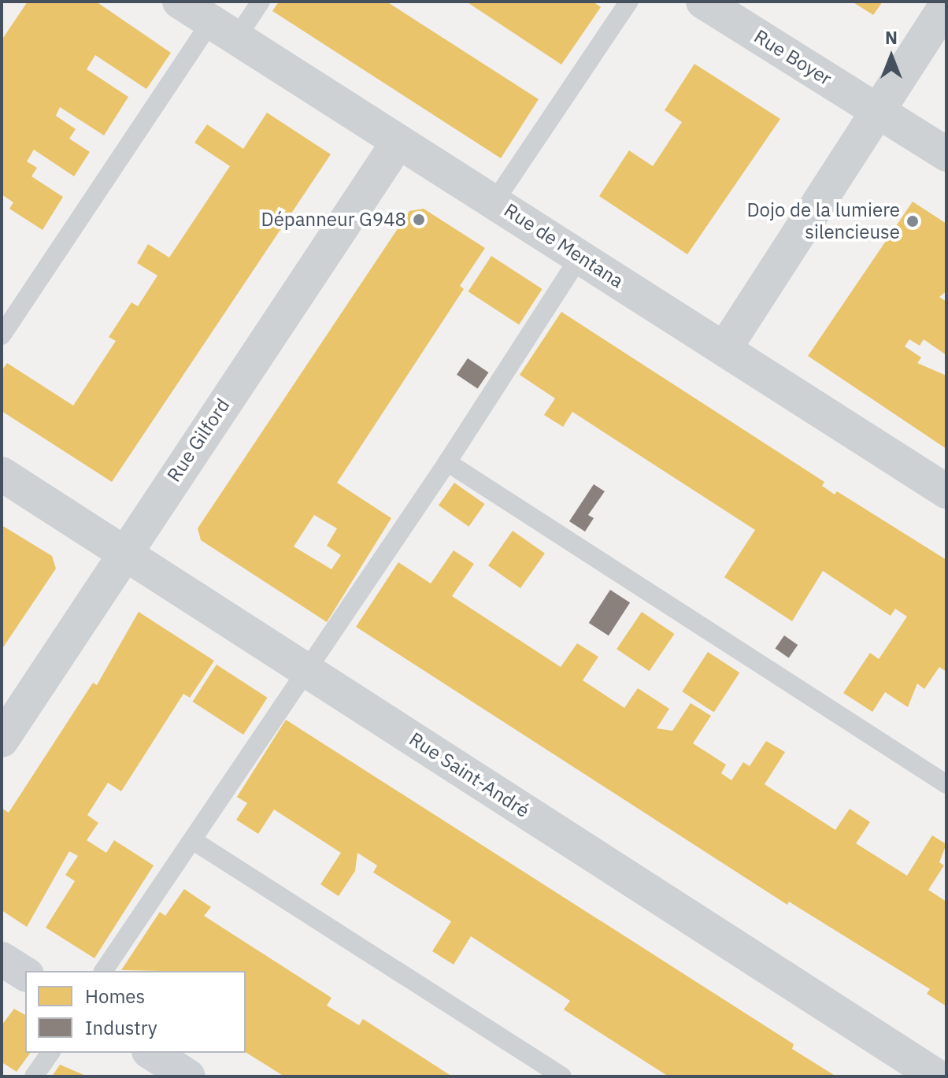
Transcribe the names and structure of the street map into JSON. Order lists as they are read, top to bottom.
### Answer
{
  "streets": {
    "street": [
      "Rue Boyer",
      "Rue de Mentana",
      "Rue Gilford",
      "Rue Saint-André"
    ]
  },
  "crossings": [
    ["Rue de Mentana", "Rue Gilford"],
    ["Rue Gilford", "Rue Saint-André"]
  ],
  "places": ["Dépanneur G948", "Dojo de la lumiere silencieuse"],
  "legend": ["Homes", "Industry"],
  "north": "top"
}
